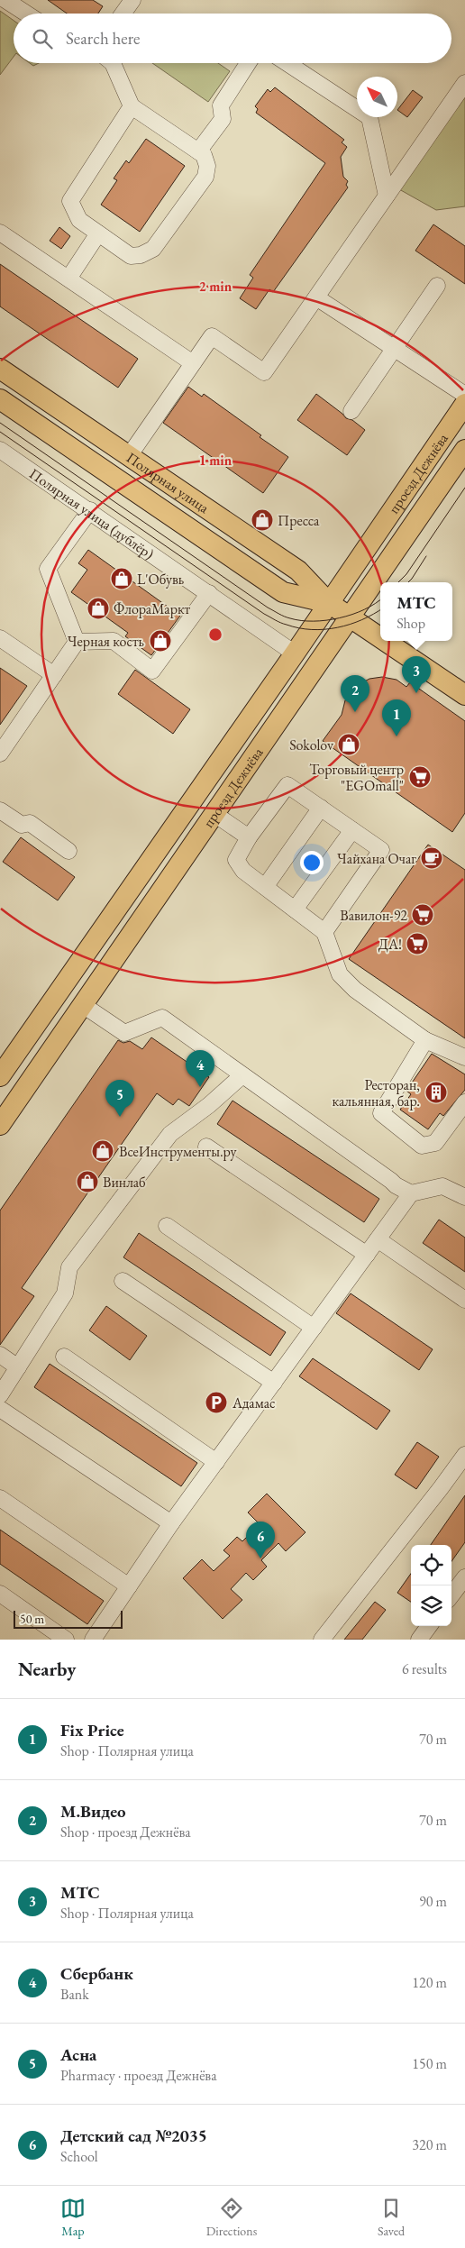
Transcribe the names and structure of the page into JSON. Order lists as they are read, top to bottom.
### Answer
{
  "streets": {
    "main road": ["проезд Дежнёва", "Полярная улица"],
    "street": ["Полярная улица (дублёр)"]
  },
  "crossings": [
    ["проезд Дежнёва", "Полярная улица"],
    ["проезд Дежнёва", "Полярная улица (дублёр)"]
  ],
  "places": {
    "shop": [
      "Пресса",
      "L'Обувь",
      "ФлораМаркт",
      "Черная кость",
      "Sokolov",
      "ВсеИнструменты.ру",
      "Винлаб"
    ],
    "supermarket": ["Торговый центр \"EGOmall\"", "Вавилон-92", "ДА!"],
    "cafe": ["Чайхана Очаг"],
    "building": ["Ресторан, кальянная, бар."],
    "parking": ["Адамас"]
  },
  "scale_bar": "50 m",
  "north": "top left",
  "page": {
    "search": "Search here",
    "popup": ["МТС", "Shop"],
    "pins": [
      "3",
      "2",
      "1",
      "4",
      "5",
      "6"
    ],
    "scale": "50 m",
    "heading": ["Nearby", "6 results"],
    "list": [
      {
        "mark": "1",
        "name": "Fix Price",
        "note": "Shop · Полярная улица",
        "value": "70 m"
      },
      {
        "mark": "2",
        "name": "М.Видео",
        "note": "Shop · проезд Дежнёва",
        "value": "70 m"
      },
      {
        "mark": "3",
        "name": "МТС",
        "note": "Shop · Полярная улица",
        "value": "90 m"
      },
      {
        "mark": "4",
        "name": "Сбербанк",
        "note": "Bank",
        "value": "120 m"
      },
      {
        "mark": "5",
        "name": "Асна",
        "note": "Pharmacy · проезд Дежнёва",
        "value": "150 m"
      },
      {
        "mark": "6",
        "name": "Детский сад №2035",
        "note": "School",
        "value": "320 m"
      }
    ],
    "nav": ["Map", "Directions", "Saved"]
  },
  "rings": ["2 min", "1 min"]
}
